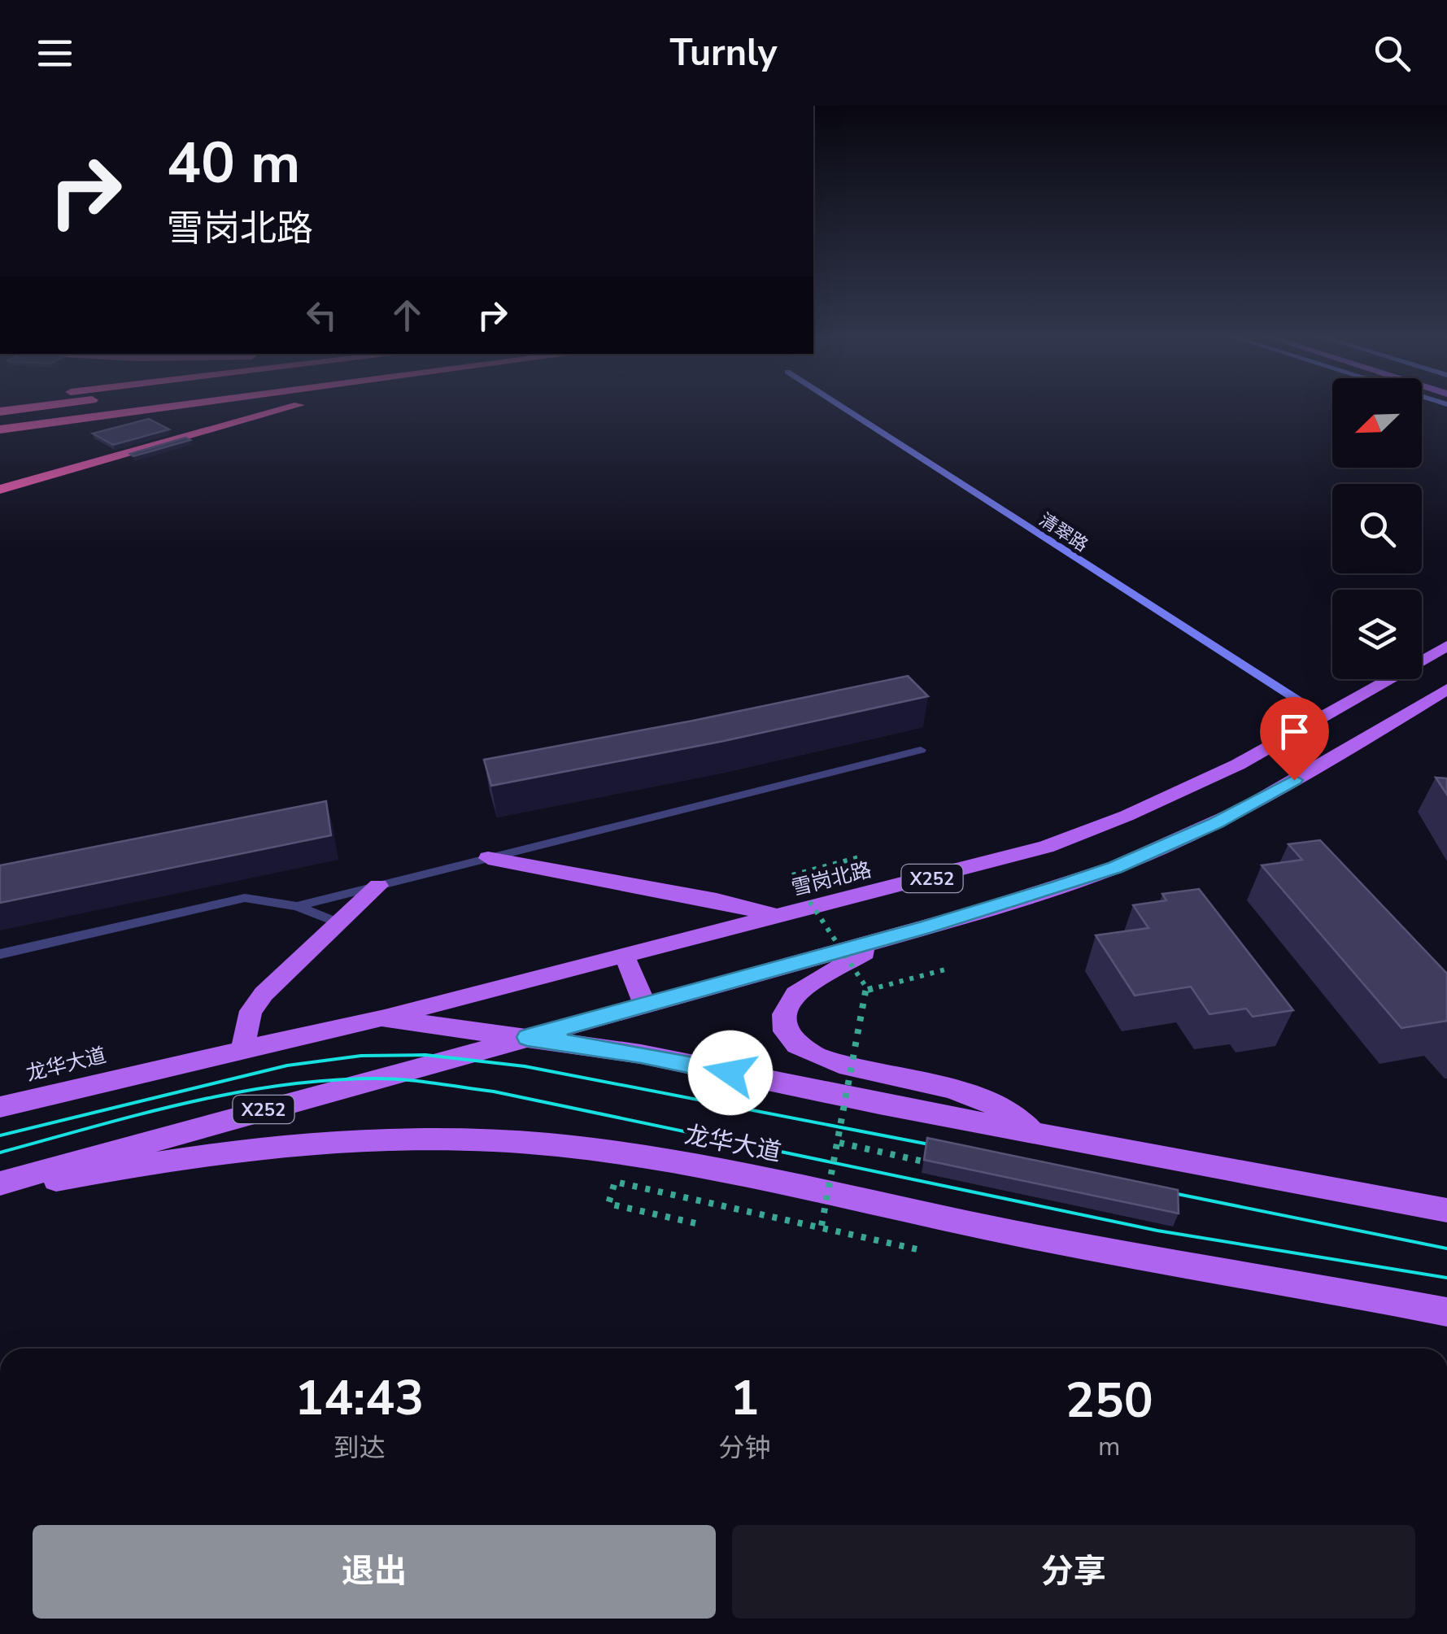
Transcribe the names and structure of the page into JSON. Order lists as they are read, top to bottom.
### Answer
{
  "streets": {
    "main road": ["雪岗北路", "X252", "龙华大道"],
    "street": ["清翠路"]
  },
  "crossings": [
    ["清翠路", "雪岗北路"],
    ["雪岗北路", "龙华大道"],
    ["X252", "龙华大道"]
  ],
  "north": "bottom left",
  "page": {
    "header": "Turnly",
    "turn": ["40 m", "雪岗北路"],
    "eta": [
      "14:43",
      "到达",
      "1",
      "分钟",
      "250",
      "m"
    ],
    "buttons": ["退出", "分享"]
  }
}
